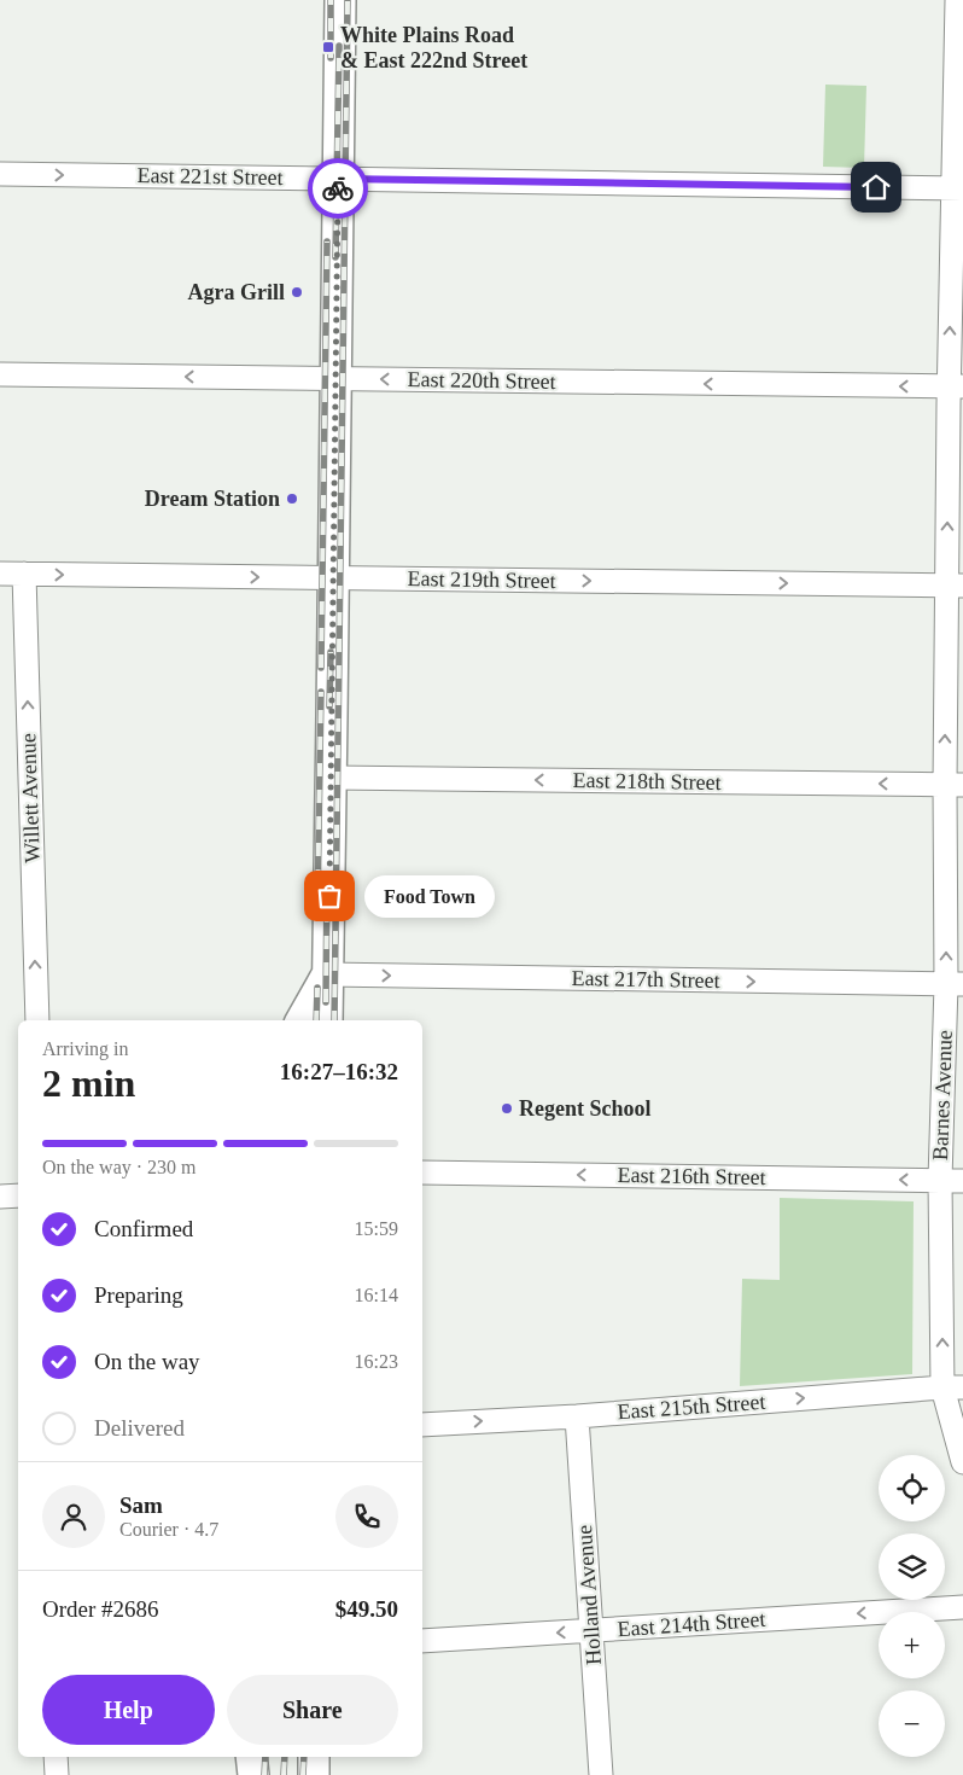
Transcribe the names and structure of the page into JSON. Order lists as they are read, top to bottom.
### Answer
{
  "streets": {
    "street": [
      "East 221st Street",
      "East 220th Street",
      "East 219th Street",
      "East 218th Street",
      "Willett Avenue",
      "East 217th Street",
      "Barnes Avenue",
      "East 216th Street",
      "East 215th Street",
      "Holland Avenue",
      "East 214th Street"
    ]
  },
  "crossings": [
    ["East 221st Street", "Barnes Avenue"],
    ["East 220th Street", "Barnes Avenue"],
    ["East 219th Street", "Willett Avenue"],
    ["East 219th Street", "Barnes Avenue"],
    ["East 218th Street", "Barnes Avenue"],
    ["East 217th Street", "Barnes Avenue"],
    ["Barnes Avenue", "East 216th Street"],
    ["Barnes Avenue", "East 215th Street"],
    ["East 215th Street", "Holland Avenue"],
    ["Holland Avenue", "East 214th Street"]
  ],
  "one_way": [
    "East 221st Street",
    "East 220th Street",
    "East 219th Street",
    "East 218th Street",
    "Willett Avenue",
    "East 217th Street",
    "Barnes Avenue",
    "East 216th Street",
    "East 215th Street",
    "East 214th Street"
  ],
  "places": {
    "transit": ["White Plains Road & East 222nd Street"],
    "other": [
      "Agra Grill",
      "Dream Station",
      "Food Town",
      "Regent School"
    ]
  },
  "page": {
    "bubble": "Food Town",
    "heading": ["2 min", "Arriving in", "16:27–16:32"],
    "panel": [
      "Sam",
      "Courier · 4.7",
      "Order #2686",
      "$49.50"
    ],
    "bar": "On the way · 230 m",
    "list": [
      ["Confirmed", "15:59"],
      ["Preparing", "16:14"],
      ["On the way", "16:23"],
      "Delivered"
    ],
    "map_buttons": ["+", "−"],
    "buttons": ["Help", "Share"]
  }
}
